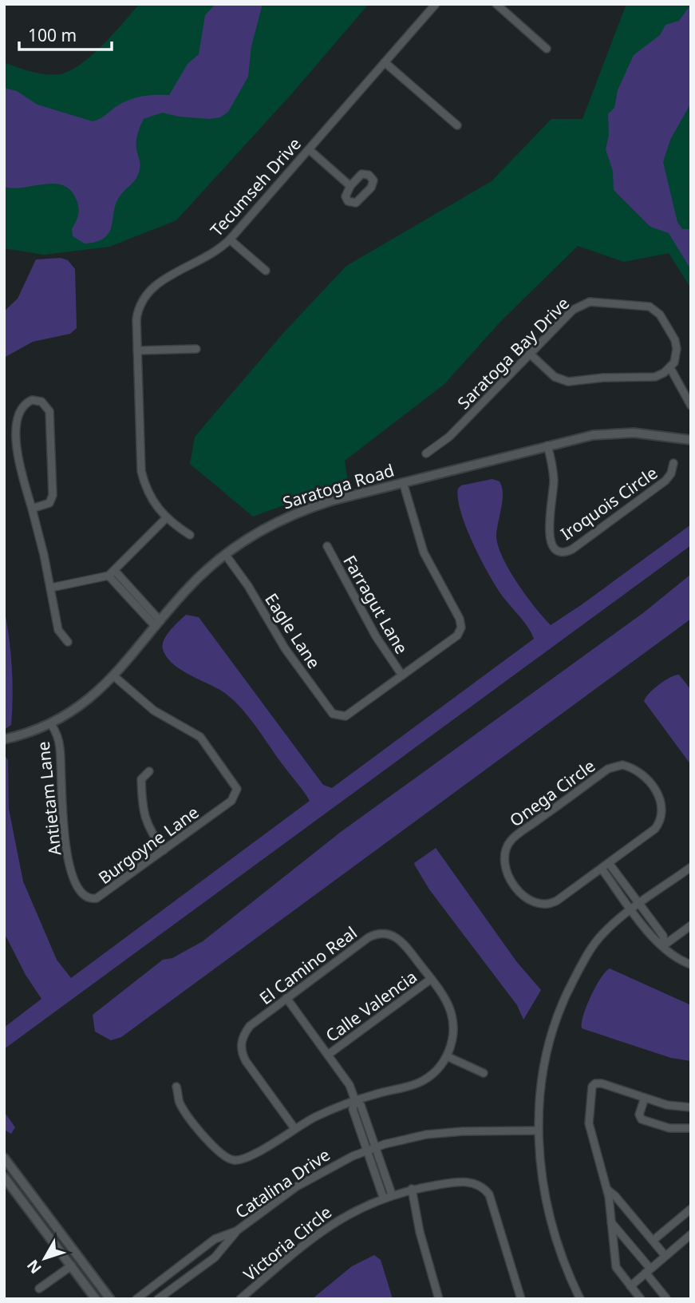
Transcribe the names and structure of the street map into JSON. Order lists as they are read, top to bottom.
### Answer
{
  "streets": {
    "street": [
      "Tecumseh Drive",
      "Saratoga Bay Drive",
      "Saratoga Road",
      "Iroquois Circle",
      "Farragut Lane",
      "Eagle Lane",
      "Onega Circle",
      "Antietam Lane",
      "Burgoyne Lane",
      "El Camino Real",
      "Calle Valencia",
      "Catalina Drive",
      "Victoria Circle"
    ]
  },
  "crossings": [
    ["Saratoga Road", "Iroquois Circle"],
    ["Saratoga Road", "Eagle Lane"],
    ["Saratoga Road", "Antietam Lane"],
    ["Saratoga Road", "Burgoyne Lane"],
    ["Farragut Lane", "Eagle Lane"],
    ["Antietam Lane", "Burgoyne Lane"],
    ["El Camino Real", "Calle Valencia"]
  ],
  "scale_bar": "100 m",
  "north": "bottom left"
}
